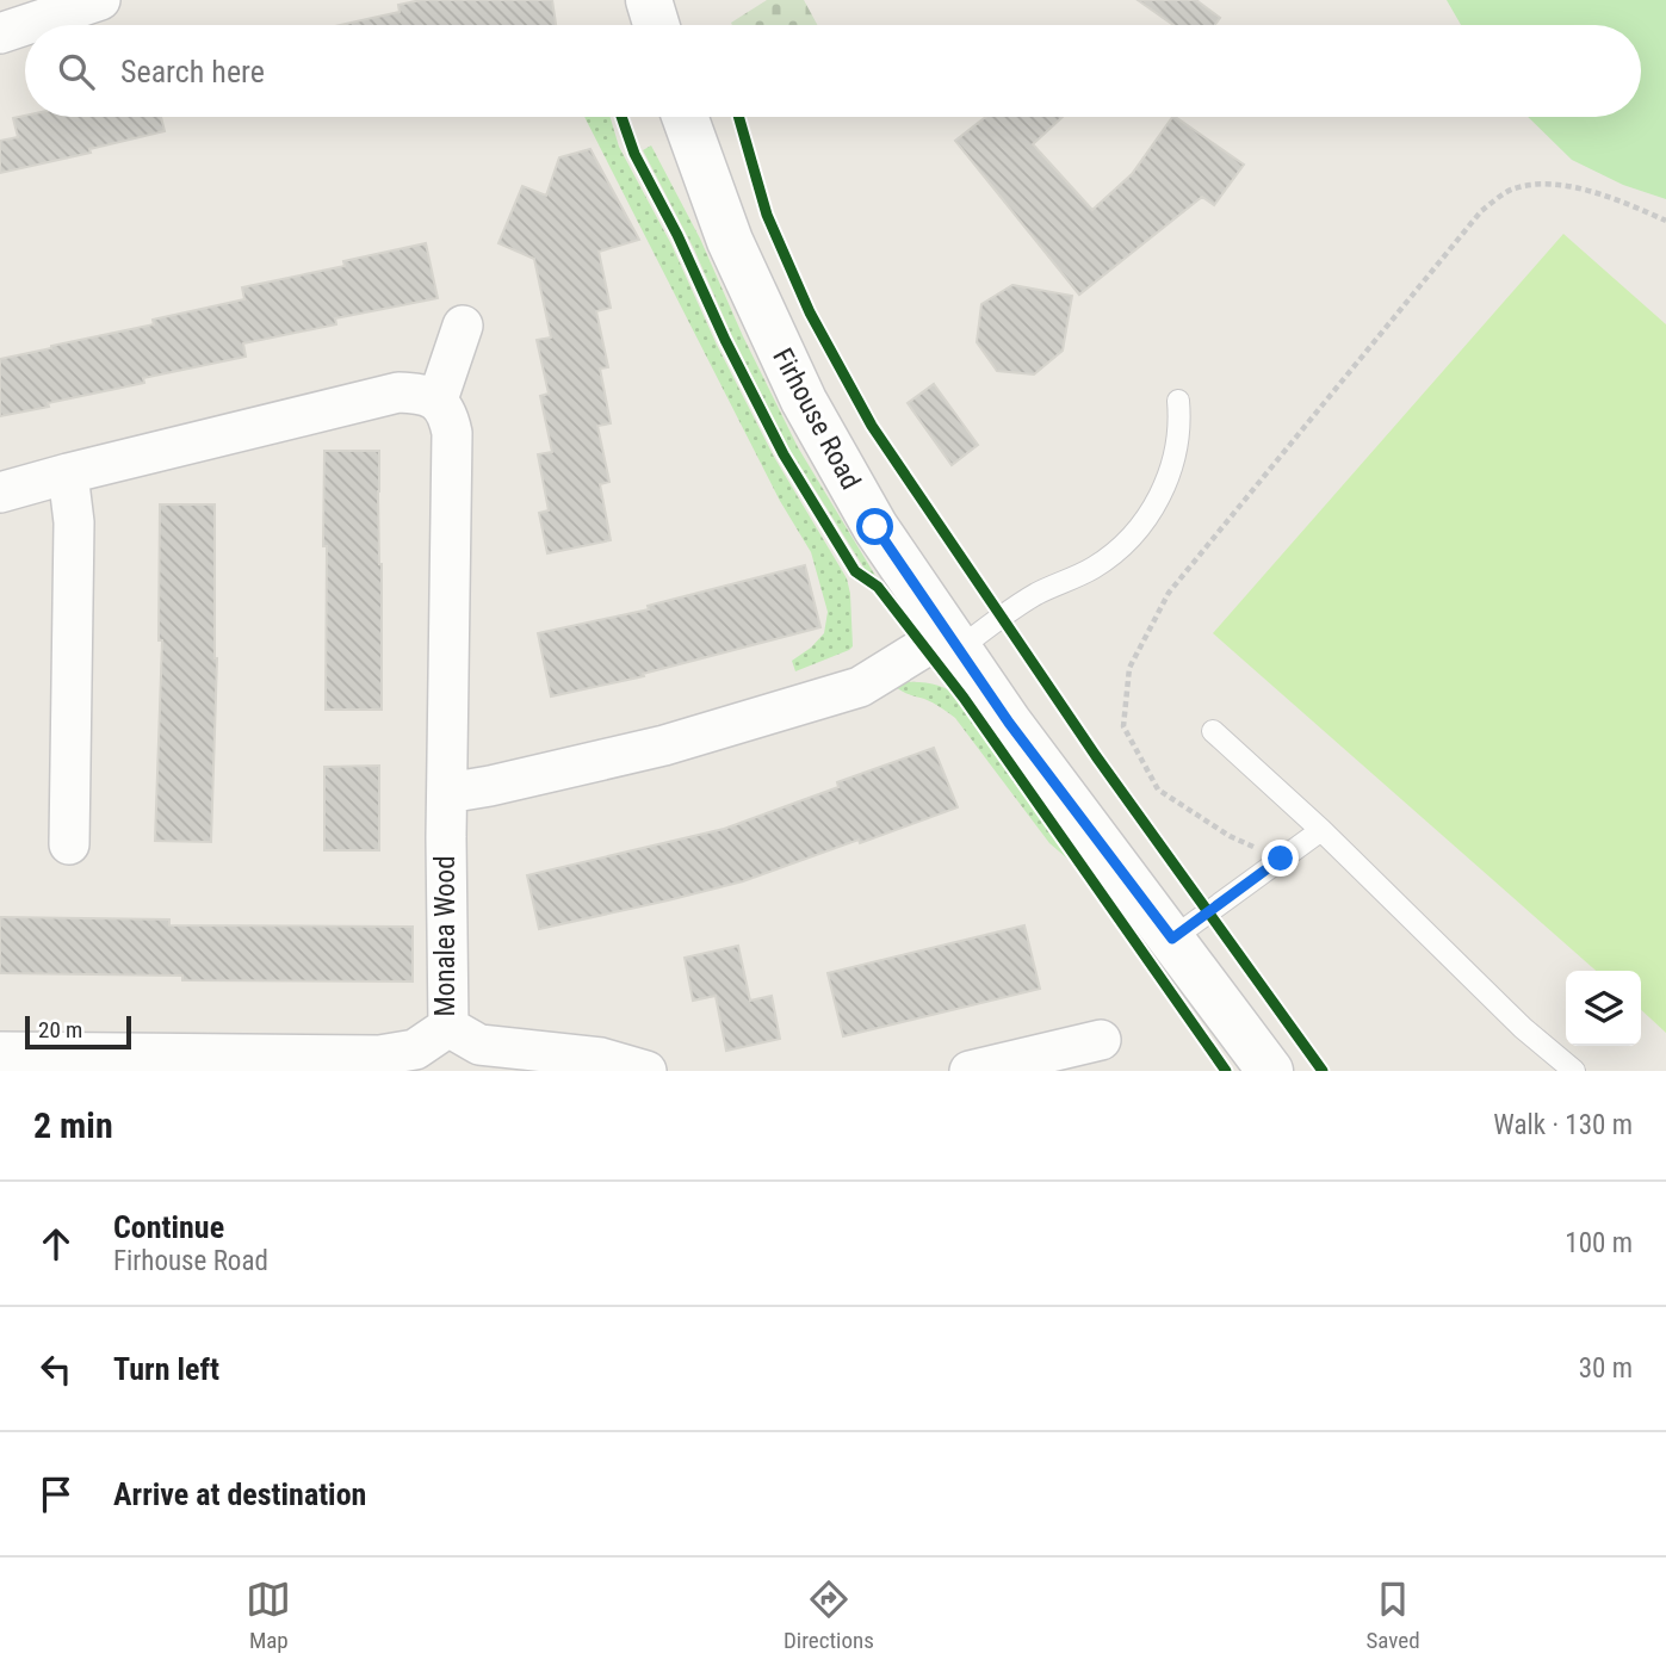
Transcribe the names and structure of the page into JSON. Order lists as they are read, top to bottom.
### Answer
{
  "streets": {
    "main road": ["Firhouse Road"],
    "street": ["Monalea Wood"]
  },
  "scale_bar": "20 m",
  "page": {
    "search": "Search here",
    "scale": "20 m",
    "heading": ["2 min", "Walk · 130 m"],
    "list": [
      ["Continue", "Firhouse Road", "100 m"],
      ["Turn left", "30 m"],
      "Arrive at destination"
    ],
    "nav": ["Map", "Directions", "Saved"]
  }
}
